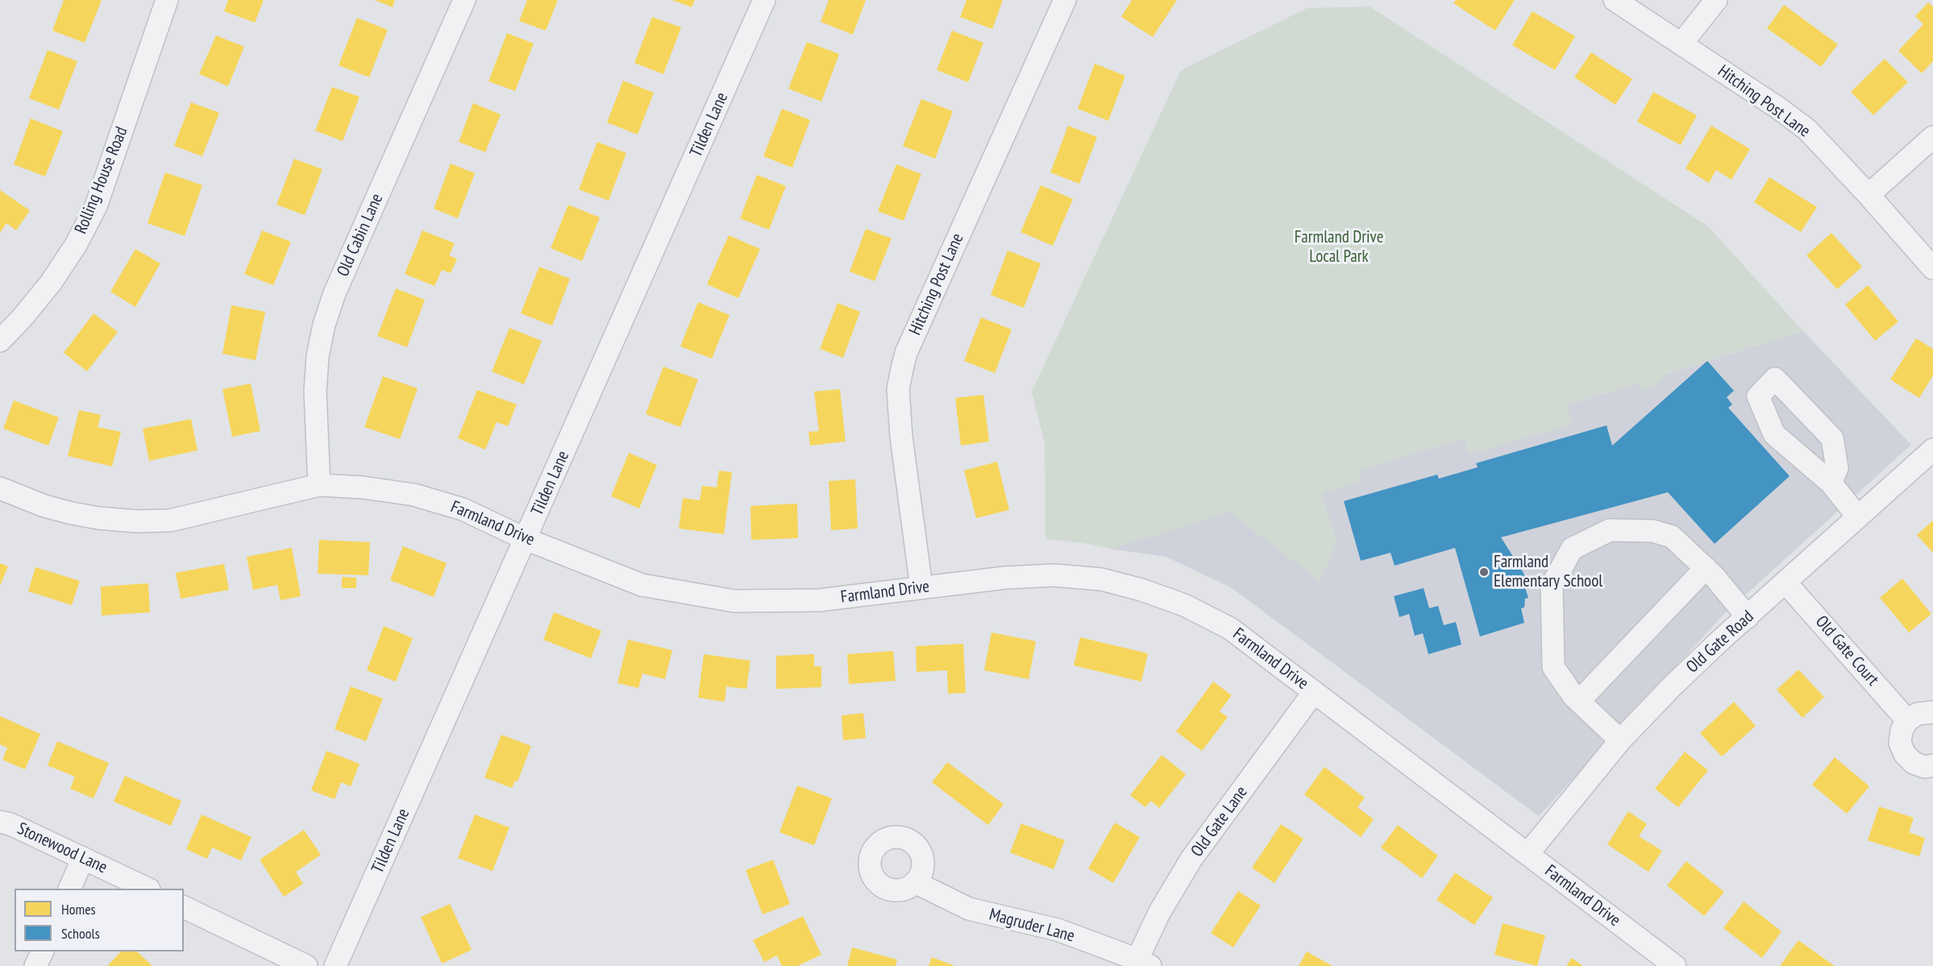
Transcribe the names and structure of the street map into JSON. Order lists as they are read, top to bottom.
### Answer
{
  "streets": {
    "street": [
      "Hitching Post Lane",
      "Tilden Lane",
      "Rolling House Road",
      "Old Cabin Lane",
      "Farmland Drive",
      "Old Gate Road",
      "Old Gate Court",
      "Old Gate Lane",
      "Stonewood Lane",
      "Magruder Lane"
    ]
  },
  "crossings": [
    ["Hitching Post Lane", "Farmland Drive"],
    ["Tilden Lane", "Farmland Drive"],
    ["Old Cabin Lane", "Farmland Drive"],
    ["Farmland Drive", "Old Gate Road"],
    ["Farmland Drive", "Old Gate Lane"],
    ["Old Gate Road", "Old Gate Court"],
    ["Old Gate Lane", "Magruder Lane"]
  ],
  "parks": ["Farmland Drive Local Park"],
  "places": ["Farmland Elementary School"],
  "legend": ["Homes", "Schools"]
}
